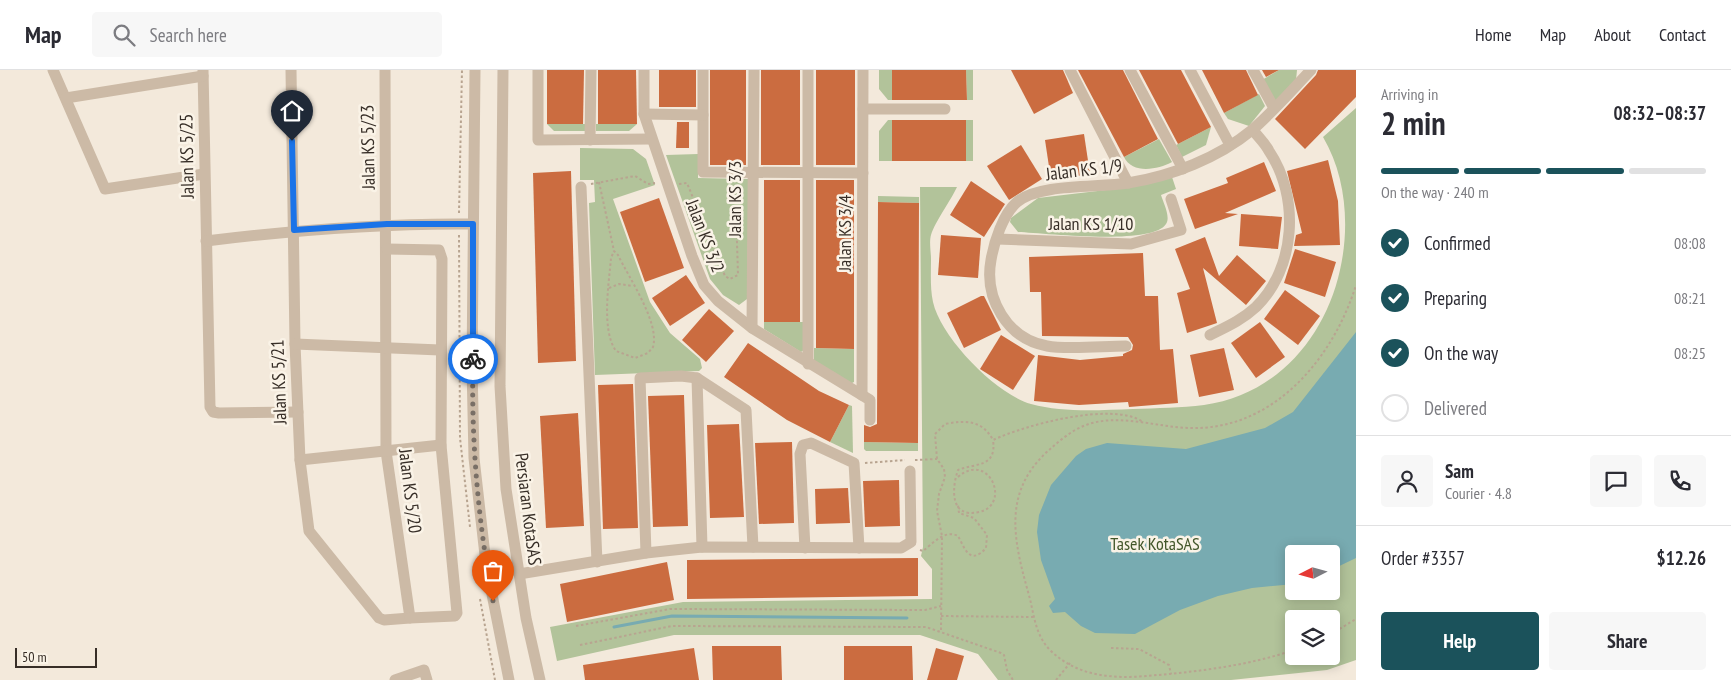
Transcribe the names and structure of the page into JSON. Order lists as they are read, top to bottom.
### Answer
{
  "streets": {
    "street": [
      "Jalan KS 5/23",
      "Jalan KS 5/25",
      "Jalan KS 1/9",
      "Jalan KS 3/3",
      "Jalan KS 1/10",
      "Jalan KS 3/4",
      "Jalan KS 3/2",
      "Jalan KS 5/21",
      "Jalan KS 5/20",
      "Persiaran KotaSAS"
    ]
  },
  "crossings": [
    ["Jalan KS 5/23", "Jalan KS 5/20"],
    ["Jalan KS 5/25", "Jalan KS 5/21"],
    ["Jalan KS 1/9", "Jalan KS 1/10"],
    ["Jalan KS 3/3", "Jalan KS 3/2"],
    ["Jalan KS 3/4", "Jalan KS 3/2"],
    ["Jalan KS 5/21", "Jalan KS 5/20"]
  ],
  "parks": ["Tasek KotaSAS"],
  "scale_bar": "50 m",
  "north": "left",
  "page": {
    "header": "Map",
    "search": "Search here",
    "nav": [
      "Home",
      "Map",
      "About",
      "Contact"
    ],
    "heading": ["2 min", "Arriving in", "08:32–08:37"],
    "panel": [
      "Sam",
      "Courier · 4.8",
      "Order #3357",
      "$12.26"
    ],
    "bar": "On the way · 240 m",
    "list": [
      ["Confirmed", "08:08"],
      ["Preparing", "08:21"],
      ["On the way", "08:25"],
      "Delivered"
    ],
    "buttons": ["Help", "Share"],
    "scale": "50 m"
  }
}
